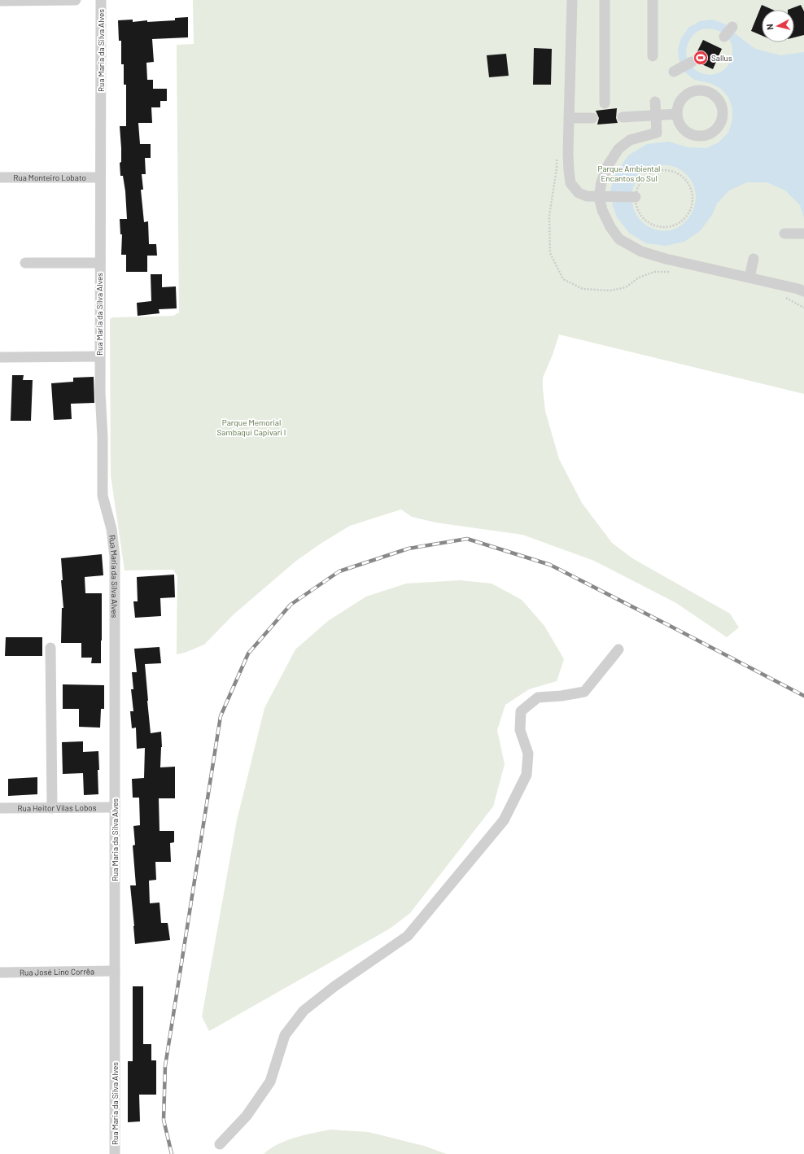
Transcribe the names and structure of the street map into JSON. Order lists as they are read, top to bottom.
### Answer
{
  "streets": {
    "street": [
      "Rua Maria da Silva Alves",
      "Rua Monteiro Lobato",
      "Rua Heitor Vilas Lobos",
      "Rua José Lino Corrêa"
    ]
  },
  "crossings": [
    ["Rua Maria da Silva Alves", "Rua Monteiro Lobato"],
    ["Rua Maria da Silva Alves", "Rua Heitor Vilas Lobos"],
    ["Rua Maria da Silva Alves", "Rua José Lino Corrêa"]
  ],
  "parks": ["Parque Ambiental Encantos do Sul", "Parque Memorial Sambaqui Capivari I"],
  "places": {
    "sports": ["Sallus"]
  },
  "north": "left"
}
